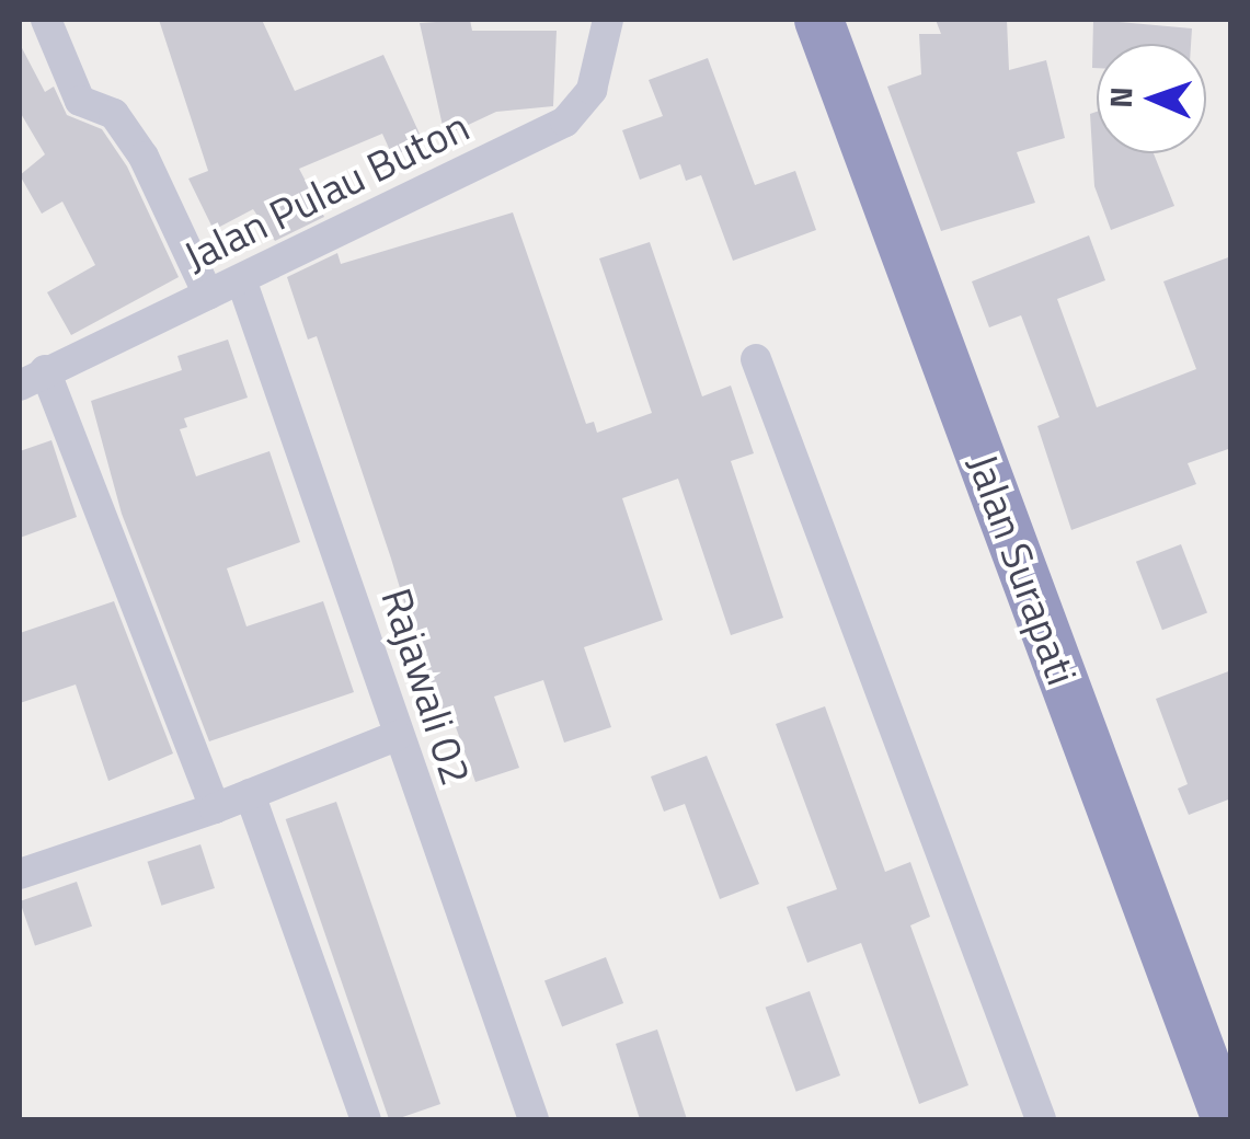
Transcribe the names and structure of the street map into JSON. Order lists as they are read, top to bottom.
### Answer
{
  "streets": {
    "highway": ["Jalan Surapati"],
    "street": ["Jalan Pulau Buton", "Rajawali 02"]
  },
  "crossings": [
    ["Jalan Pulau Buton", "Rajawali 02"]
  ],
  "north": "left"
}
